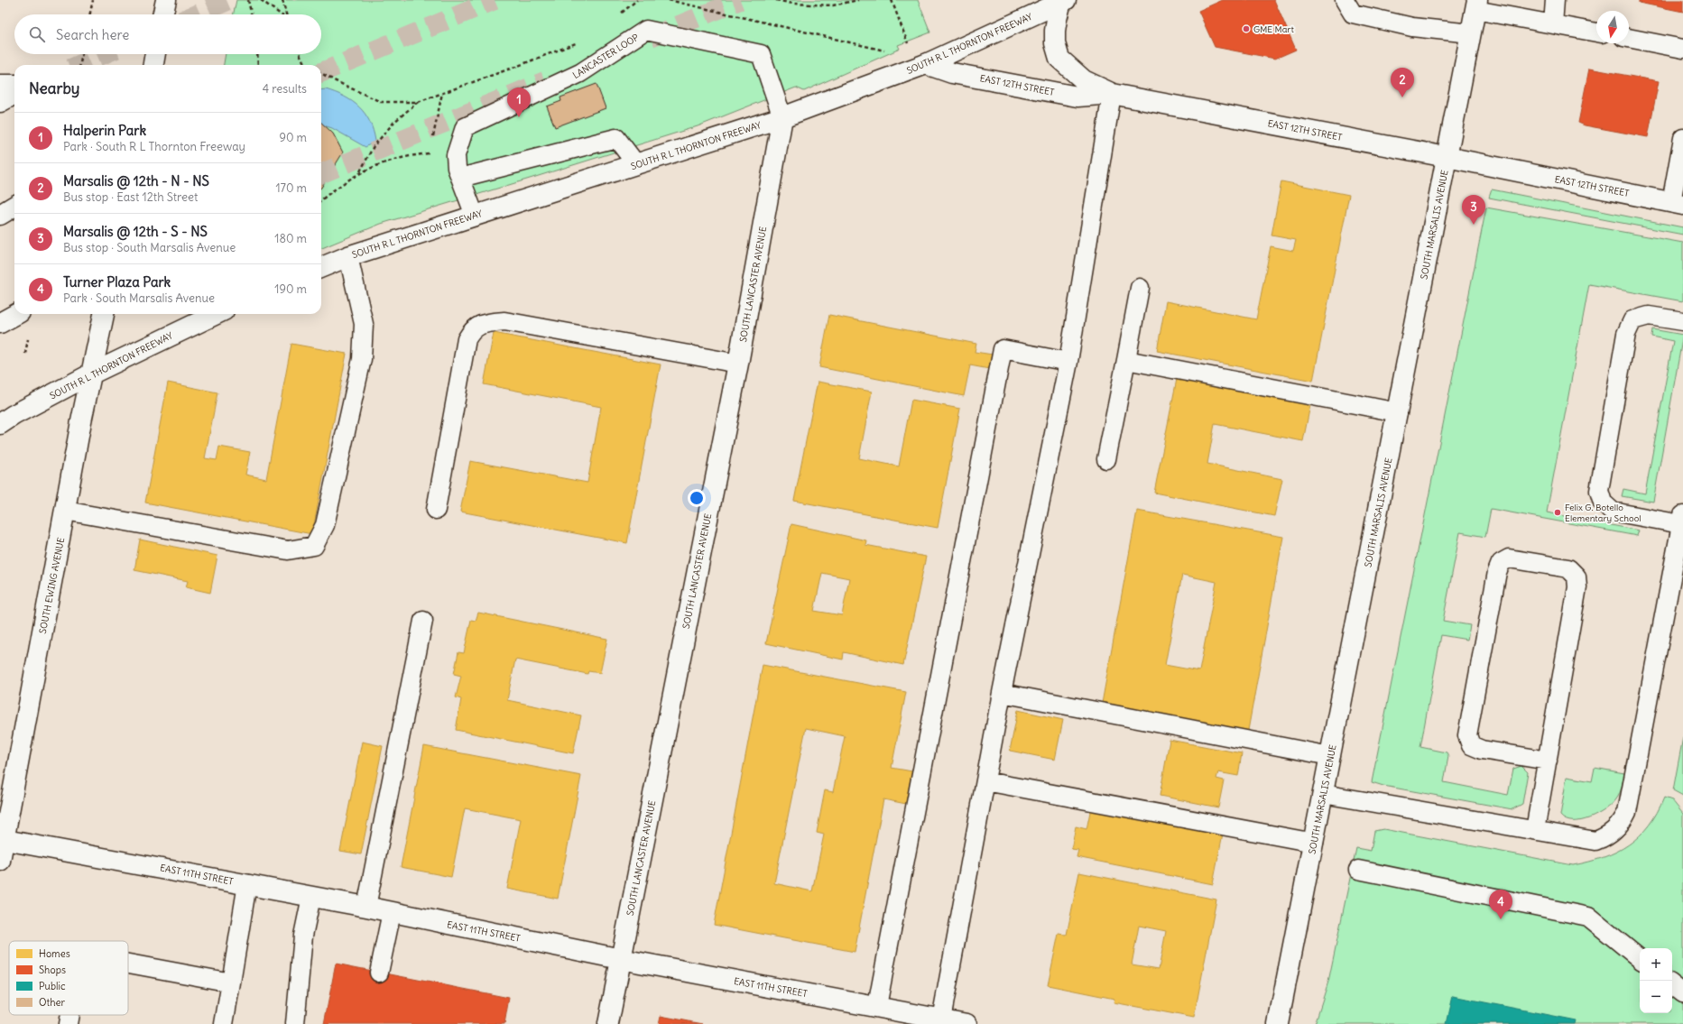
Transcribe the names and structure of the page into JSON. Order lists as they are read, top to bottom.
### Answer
{
  "streets": {
    "main road": [
      "SOUTH R L THORNTON FREEWAY",
      "EAST 12TH STREET",
      "SOUTH MARSALIS AVENUE",
      "SOUTH LANCASTER AVENUE",
      "SOUTH EWING AVENUE",
      "EAST 11TH STREET"
    ],
    "lane": ["LANCASTER LOOP"]
  },
  "crossings": [
    ["SOUTH R L THORNTON FREEWAY", "LANCASTER LOOP"],
    ["SOUTH R L THORNTON FREEWAY", "EAST 12TH STREET"],
    ["SOUTH R L THORNTON FREEWAY", "SOUTH LANCASTER AVENUE"],
    ["SOUTH R L THORNTON FREEWAY", "SOUTH EWING AVENUE"],
    ["LANCASTER LOOP", "SOUTH LANCASTER AVENUE"],
    ["EAST 12TH STREET", "SOUTH MARSALIS AVENUE"],
    ["SOUTH LANCASTER AVENUE", "EAST 11TH STREET"],
    ["SOUTH EWING AVENUE", "EAST 11TH STREET"]
  ],
  "places": ["GME Mart", "Felix G. Botello Elementary School"],
  "legend": [
    "Homes",
    "Shops",
    "Public",
    "Other"
  ],
  "north": "bottom",
  "page": {
    "search": "Search here",
    "heading": ["Nearby", "4 results"],
    "pins": [
      "2",
      "1",
      "3",
      "4"
    ],
    "list": [
      {
        "mark": "1",
        "name": "Halperin Park",
        "note": "Park · South R L Thornton Freeway",
        "value": "90 m"
      },
      {
        "mark": "2",
        "name": "Marsalis @ 12th - N - NS",
        "note": "Bus stop · East 12th Street",
        "value": "170 m"
      },
      {
        "mark": "3",
        "name": "Marsalis @ 12th - S - NS",
        "note": "Bus stop · South Marsalis Avenue",
        "value": "180 m"
      },
      {
        "mark": "4",
        "name": "Turner Plaza Park",
        "note": "Park · South Marsalis Avenue",
        "value": "190 m"
      }
    ],
    "map_buttons": ["+", "−"]
  }
}
